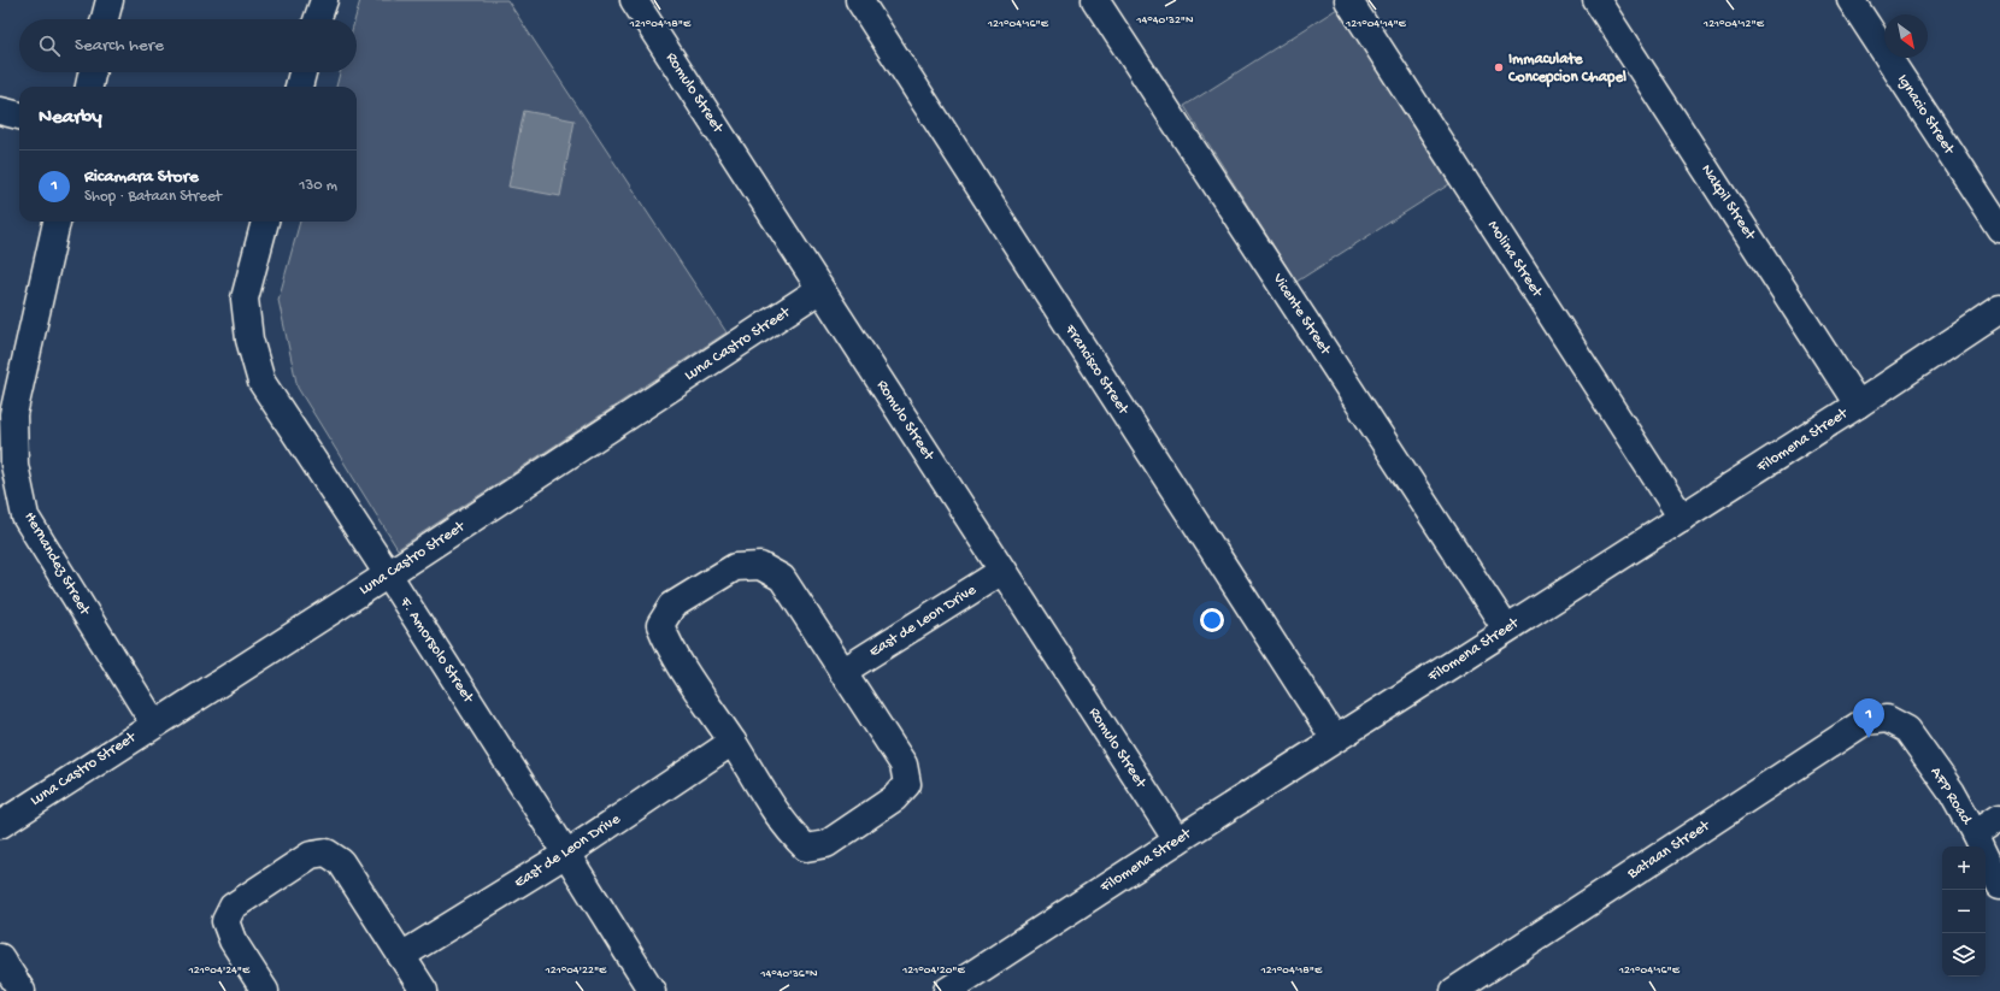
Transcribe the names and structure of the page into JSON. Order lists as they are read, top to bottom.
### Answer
{
  "streets": {
    "street": [
      "Romulo Street",
      "Ignacio Street",
      "Nakpil Street",
      "Molina Street",
      "Vicente Street",
      "Luna Castro Street",
      "Francisco Street",
      "Filomena Street",
      "Hernandez Street",
      "East de Leon Drive",
      "F. Amorsolo Street",
      "AFP Road",
      "Bataan Street"
    ]
  },
  "crossings": [
    ["Romulo Street", "Luna Castro Street"],
    ["Romulo Street", "Filomena Street"],
    ["Romulo Street", "East de Leon Drive"],
    ["Nakpil Street", "Filomena Street"],
    ["Molina Street", "Filomena Street"],
    ["Vicente Street", "Filomena Street"],
    ["Luna Castro Street", "Hernandez Street"],
    ["Luna Castro Street", "F. Amorsolo Street"],
    ["Francisco Street", "Filomena Street"],
    ["East de Leon Drive", "F. Amorsolo Street"],
    ["AFP Road", "Bataan Street"]
  ],
  "places": ["Immaculate Concepcion Chapel"],
  "north": "bottom right",
  "page": {
    "search": "Search here",
    "heading": "Nearby",
    "list": [
      {
        "mark": "1",
        "name": "Ricamara Store",
        "note": "Shop · Bataan Street",
        "value": "130 m"
      }
    ],
    "pins": "1",
    "map_buttons": ["+", "−"]
  },
  "coordinates": [
    "14°40'32\"N",
    "121°04'18\"E",
    "121°04'16\"E",
    "121°04'14\"E",
    "121°04'12\"E",
    "121°04'24\"E",
    "121°04'22\"E",
    "121°04'20\"E",
    "14°40'36\"N"
  ]
}
